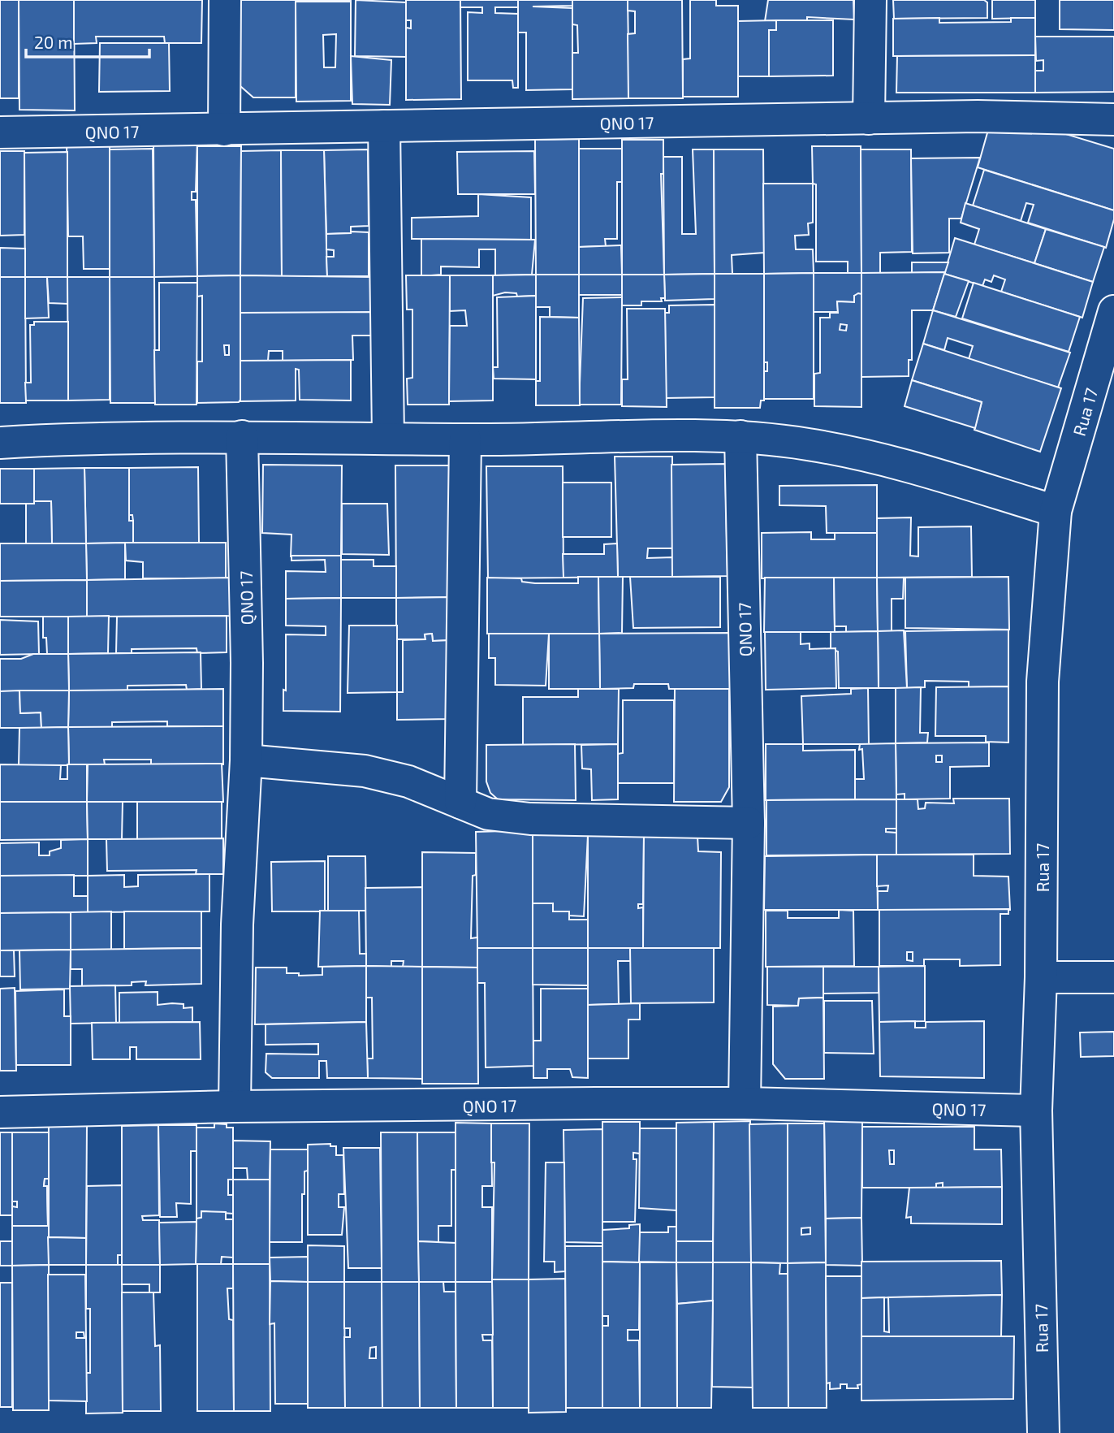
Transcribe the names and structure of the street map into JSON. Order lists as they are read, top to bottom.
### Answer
{
  "streets": {
    "street": ["QNO 17", "Rua 17"]
  },
  "crossings": [
    ["QNO 17", "Rua 17"]
  ],
  "scale_bar": "20 m"
}
